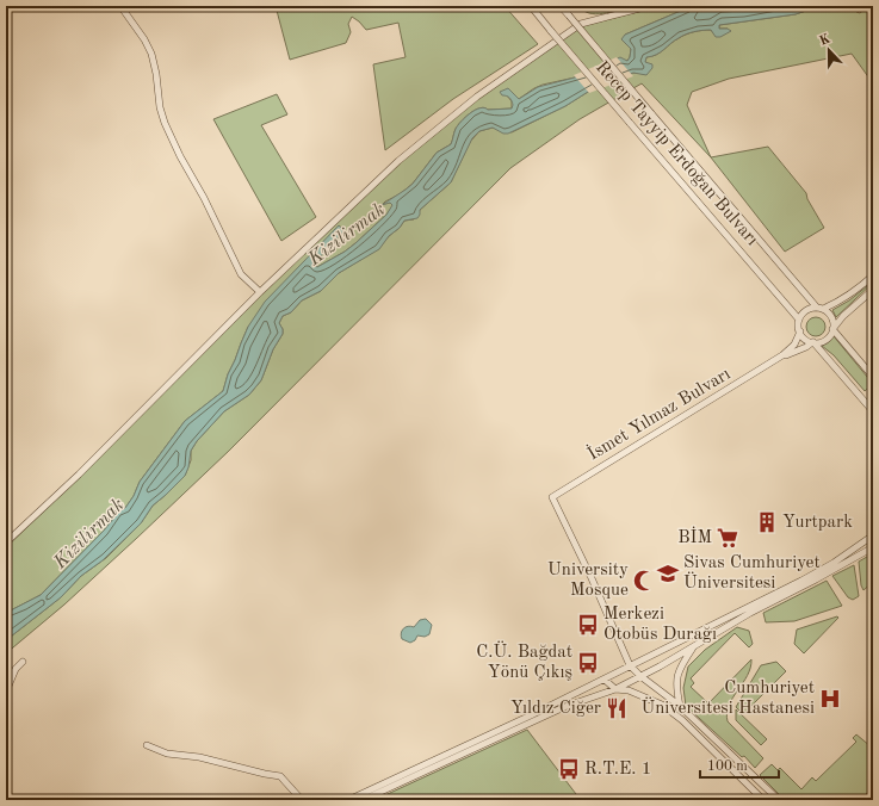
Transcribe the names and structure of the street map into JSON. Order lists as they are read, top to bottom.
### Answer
{
  "streets": {
    "street": ["Recep Tayyip Erdoğan Bulvarı", "İsmet Yılmaz Bulvarı"]
  },
  "crossings": [
    ["Recep Tayyip Erdoğan Bulvarı", "İsmet Yılmaz Bulvarı"]
  ],
  "water": ["Kizilirmak"],
  "places": {
    "building": ["Yurtpark"],
    "supermarket": ["BİM"],
    "school or university": ["Sivas Cumhuriyet Üniversitesi"],
    "mosque": ["University Mosque"],
    "bus stop": ["Merkezi Otobüs Durağı", "C.Ü. Bağdat Yönü Çıkış", "R.T.E. 1"],
    "hospital": ["Cumhuriyet Üniversitesi Hastanesi"],
    "restaurant": ["Yıldız Ciğer"]
  },
  "scale_bar": "100 m",
  "north": "top"
}
